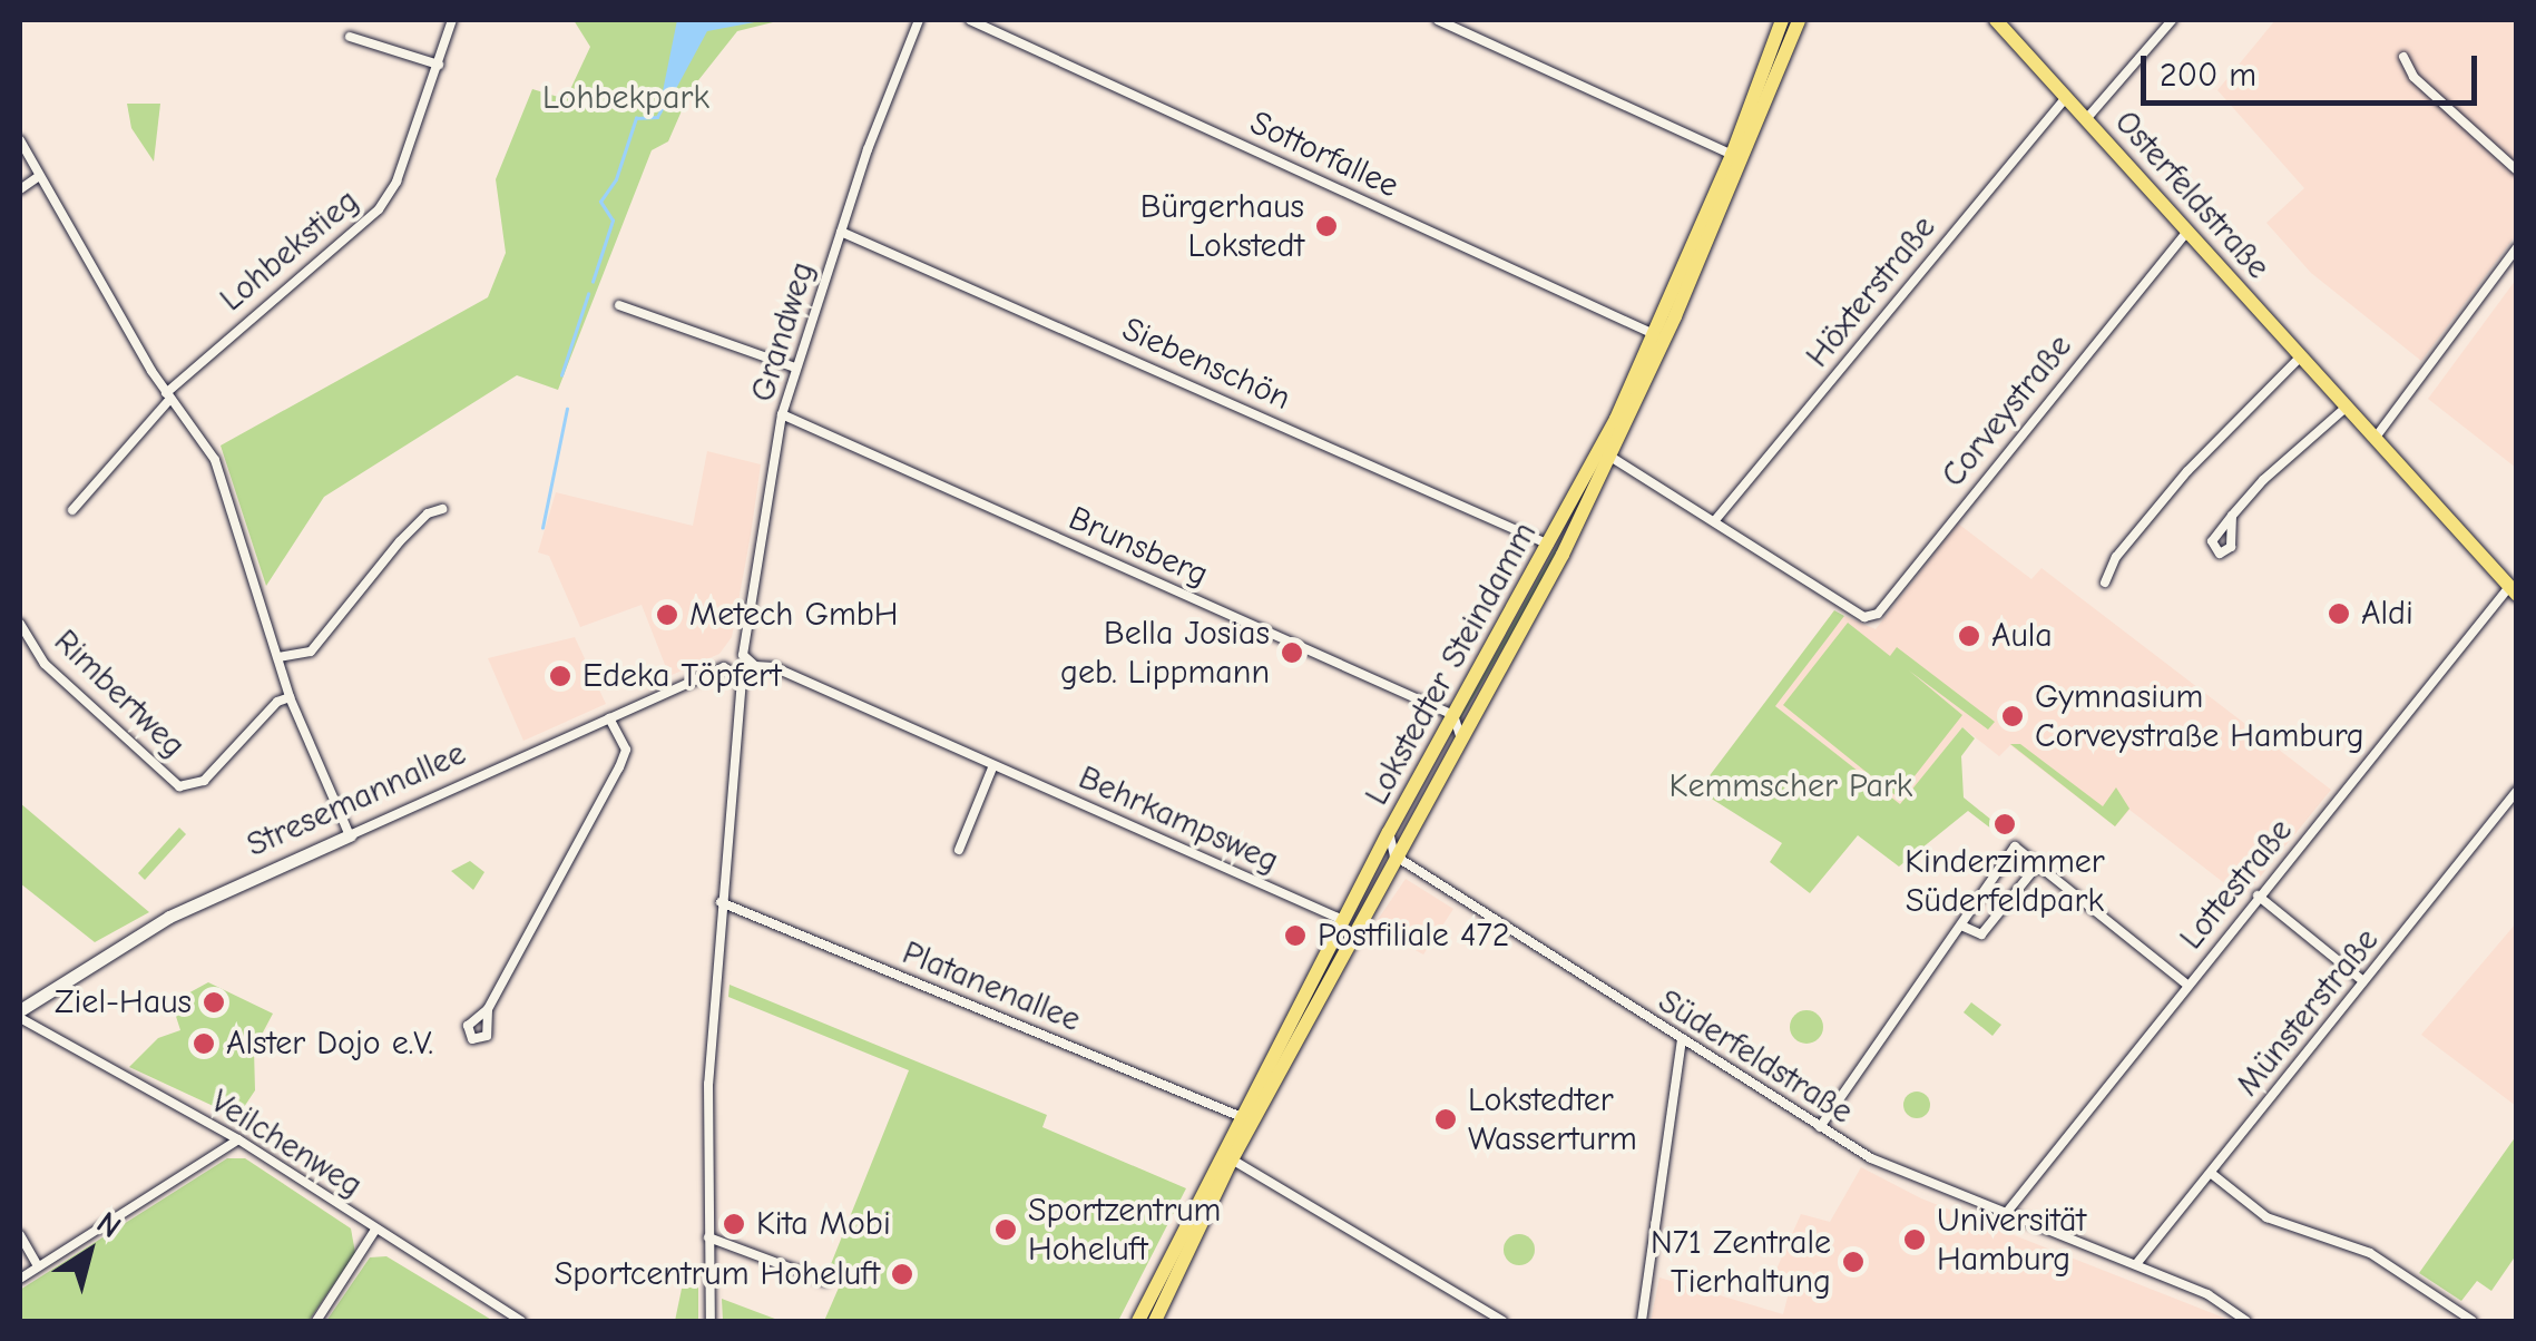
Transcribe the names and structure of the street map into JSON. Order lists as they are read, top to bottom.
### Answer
{
  "streets": {
    "main road": ["Osterfeldstraße", "Lokstedter Steindamm"],
    "street": [
      "Sottorfallee",
      "Lohbekstieg",
      "Höxterstraße",
      "Grandweg",
      "Siebenschön",
      "Corveystraße",
      "Brunsberg",
      "Rimbertweg",
      "Stresemannallee",
      "Behrkampsweg",
      "Lottestraße",
      "Platanenallee",
      "Münsterstraße",
      "Süderfeldstraße",
      "Veilchenweg"
    ]
  },
  "crossings": [
    ["Sottorfallee", "Lokstedter Steindamm"],
    ["Osterfeldstraße", "Höxterstraße"],
    ["Osterfeldstraße", "Corveystraße"],
    ["Osterfeldstraße", "Lottestraße"],
    ["Höxterstraße", "Corveystraße"],
    ["Grandweg", "Siebenschön"],
    ["Grandweg", "Brunsberg"],
    ["Grandweg", "Behrkampsweg"],
    ["Siebenschön", "Lokstedter Steindamm"],
    ["Brunsberg", "Lokstedter Steindamm"],
    ["Lokstedter Steindamm", "Behrkampsweg"],
    ["Lokstedter Steindamm", "Platanenallee"],
    ["Lokstedter Steindamm", "Süderfeldstraße"],
    ["Stresemannallee", "Platanenallee"],
    ["Stresemannallee", "Veilchenweg"],
    ["Lottestraße", "Süderfeldstraße"],
    ["Münsterstraße", "Süderfeldstraße"]
  ],
  "parks": ["Lohbekpark", "Kemmscher Park"],
  "places": [
    "Bürgerhaus Lokstedt",
    "Aldi",
    "Metech GmbH",
    "Aula",
    "Bella Josias geb. Lippmann",
    "Edeka Töpfert",
    "Gymnasium Corveystraße Hamburg",
    "Kinderzimmer Süderfeldpark",
    "Postfiliale 472",
    "Ziel-Haus",
    "Alster Dojo e.V.",
    "Lokstedter Wasserturm",
    "Kita Mobi",
    "Sportzentrum Hoheluft",
    "Universität Hamburg",
    "N71 Zentrale Tierhaltung",
    "Sportcentrum Hoheluft"
  ],
  "scale_bar": "200 m",
  "north": "top right"
}
